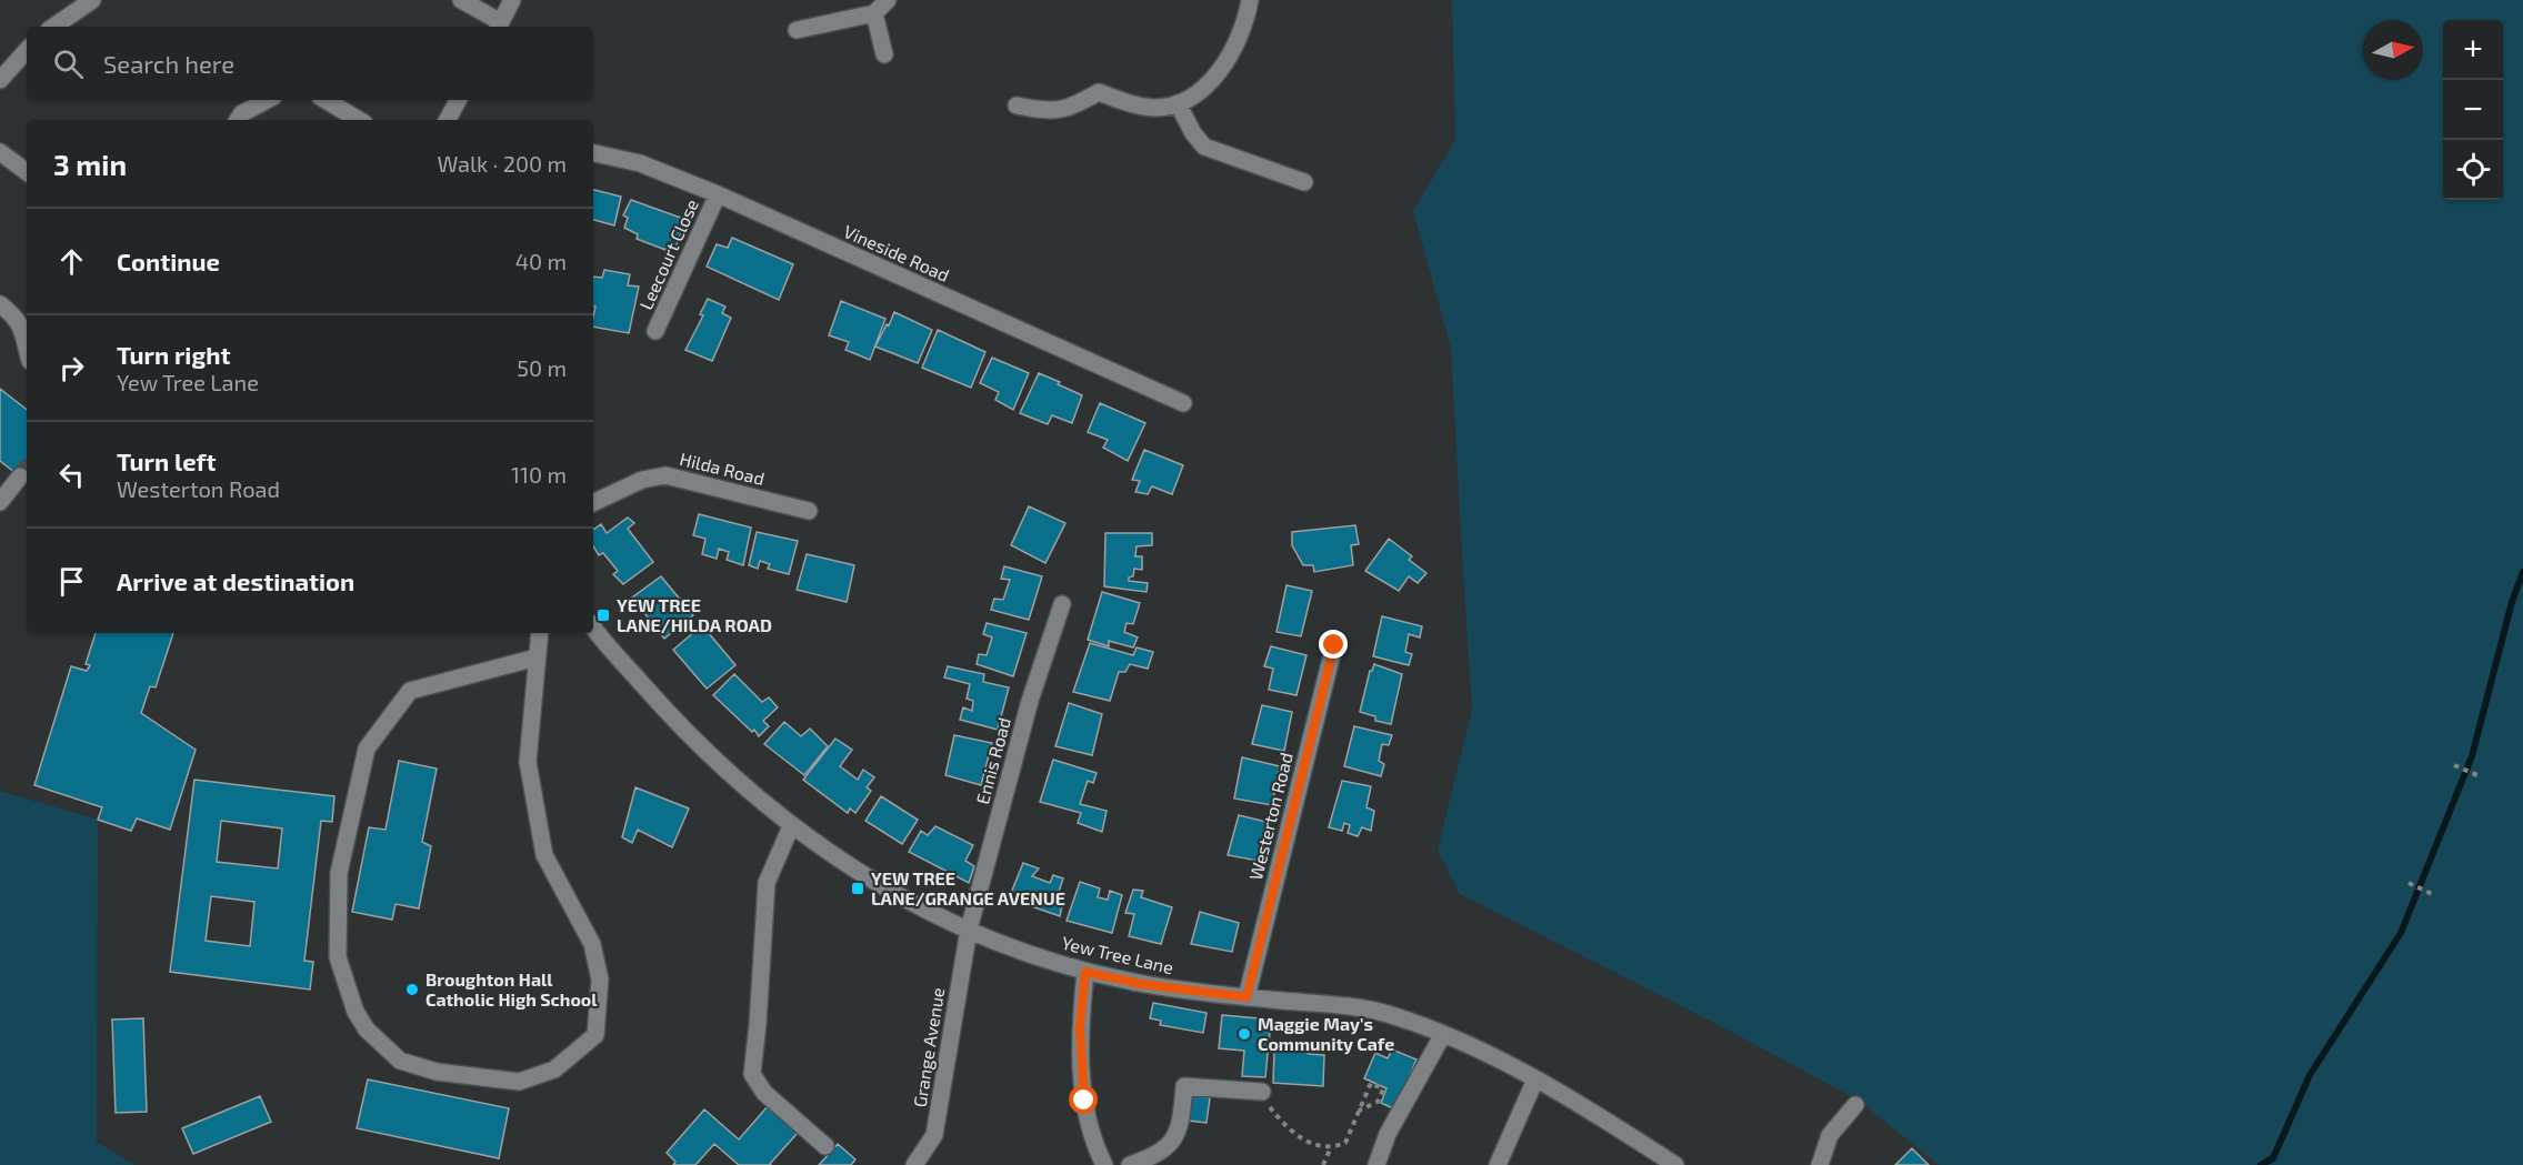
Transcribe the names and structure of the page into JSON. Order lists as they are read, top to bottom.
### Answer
{
  "streets": {
    "street": [
      "Vineside Road",
      "Leecourt Close",
      "Hilda Road",
      "Ennis Road",
      "Westerton Road",
      "Yew Tree Lane",
      "Grange Avenue"
    ]
  },
  "crossings": [
    ["Vineside Road", "Leecourt Close"],
    ["Ennis Road", "Yew Tree Lane"],
    ["Ennis Road", "Grange Avenue"],
    ["Westerton Road", "Yew Tree Lane"],
    ["Yew Tree Lane", "Grange Avenue"]
  ],
  "places": {
    "transit": ["YEW TREE LANE/HILDA ROAD", "YEW TREE LANE/GRANGE AVENUE"],
    "other": ["Broughton Hall Catholic High School", "Maggie May's Community Cafe"]
  },
  "north": "right",
  "page": {
    "map_buttons": ["+", "−"],
    "search": "Search here",
    "heading": ["3 min", "Walk · 200 m"],
    "list": [
      ["Continue", "40 m"],
      ["Turn right", "Yew Tree Lane", "50 m"],
      ["Turn left", "Westerton Road", "110 m"],
      "Arrive at destination"
    ]
  }
}
